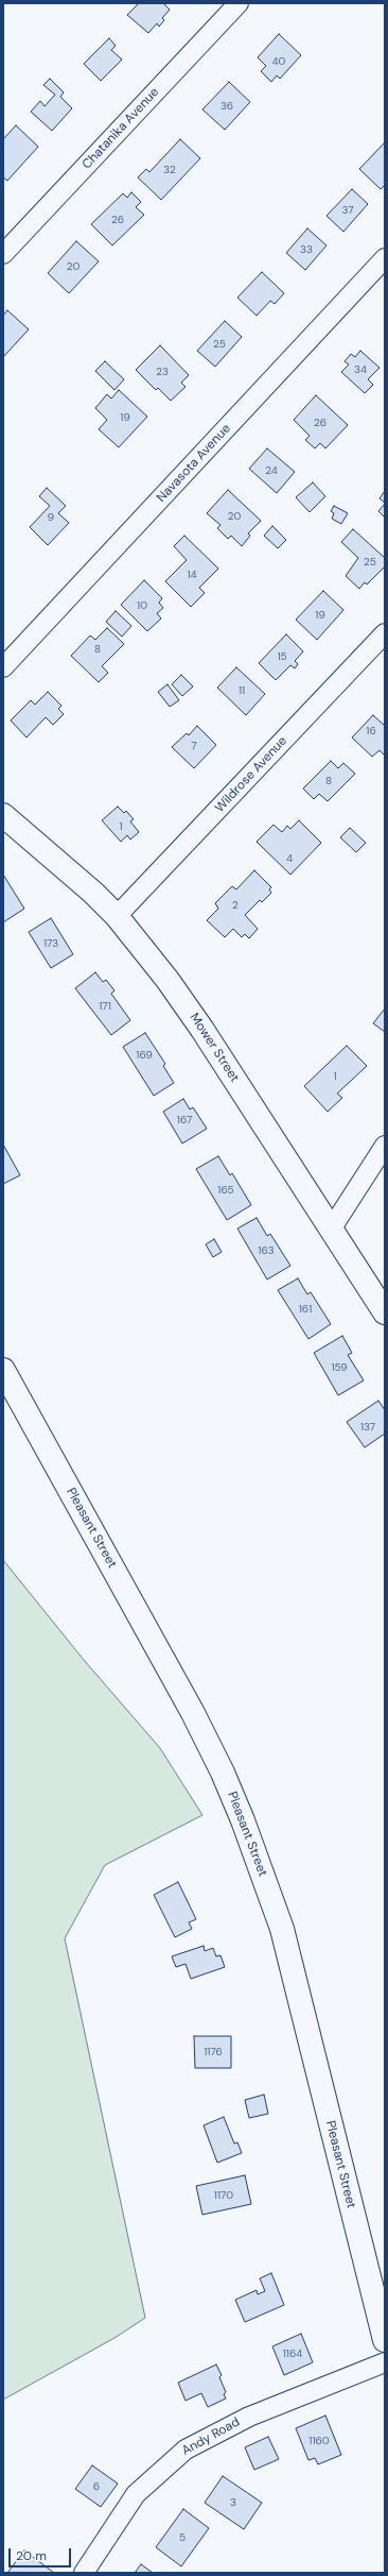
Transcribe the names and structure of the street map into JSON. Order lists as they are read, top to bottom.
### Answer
{
  "streets": {
    "main road": ["Mower Street", "Pleasant Street"],
    "street": [
      "Chatanika Avenue",
      "Navasota Avenue",
      "Wildrose Avenue",
      "Andy Road"
    ]
  },
  "crossings": [
    ["Wildrose Avenue", "Mower Street"]
  ],
  "house_numbers": [
    "40",
    "36",
    "32",
    "37",
    "26",
    "33",
    "20",
    "25",
    "34",
    "23",
    "19",
    "26",
    "24",
    "20",
    "9",
    "25",
    "14",
    "10",
    "19",
    "8",
    "15",
    "11",
    "16",
    "7",
    "8",
    "1",
    "4",
    "2",
    "173",
    "171",
    "169",
    "1",
    "167",
    "165",
    "163",
    "161",
    "159",
    "137",
    "1176",
    "1170",
    "1164",
    "1160",
    "6",
    "3",
    "5"
  ],
  "scale_bar": "20 m"
}
